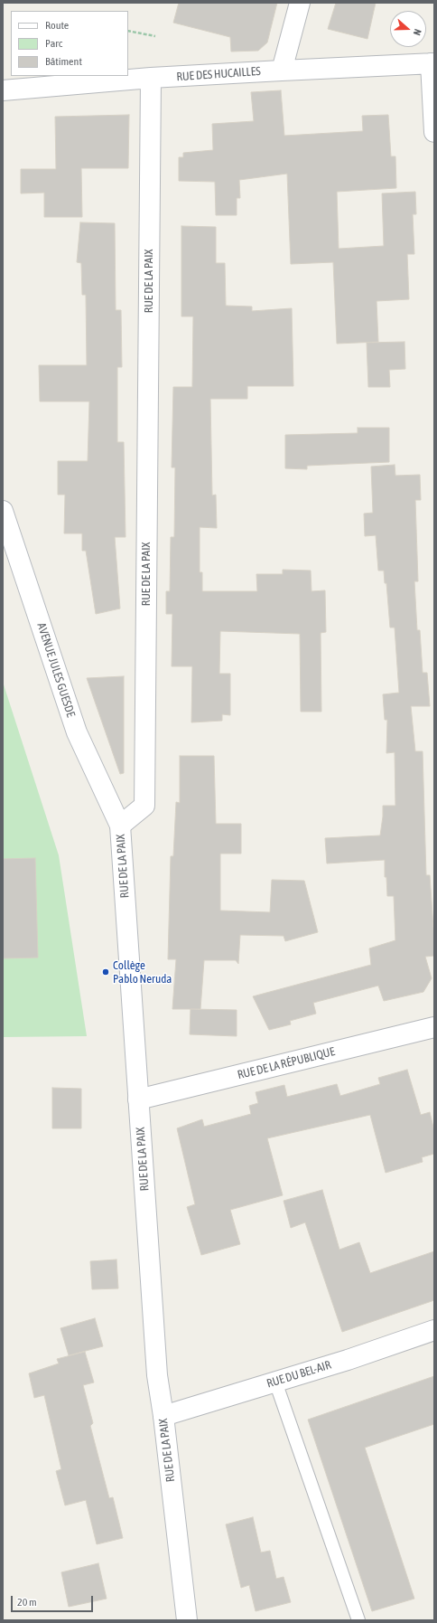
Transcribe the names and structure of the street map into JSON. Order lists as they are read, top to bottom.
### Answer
{
  "streets": {
    "street": [
      "RUE DES HUCAILLES",
      "RUE DE LA PAIX",
      "AVENUE JULES GUESDE",
      "RUE DE LA RÉPUBLIQUE",
      "RUE DU BEL-AIR"
    ]
  },
  "crossings": [
    ["RUE DES HUCAILLES", "RUE DE LA PAIX"],
    ["RUE DE LA PAIX", "AVENUE JULES GUESDE"],
    ["RUE DE LA PAIX", "RUE DE LA RÉPUBLIQUE"],
    ["RUE DE LA PAIX", "RUE DU BEL-AIR"]
  ],
  "places": ["Collège Pablo Neruda"],
  "legend": ["Route", "Parc", "Bâtiment"],
  "scale_bar": "20 m",
  "north": "right"
}
